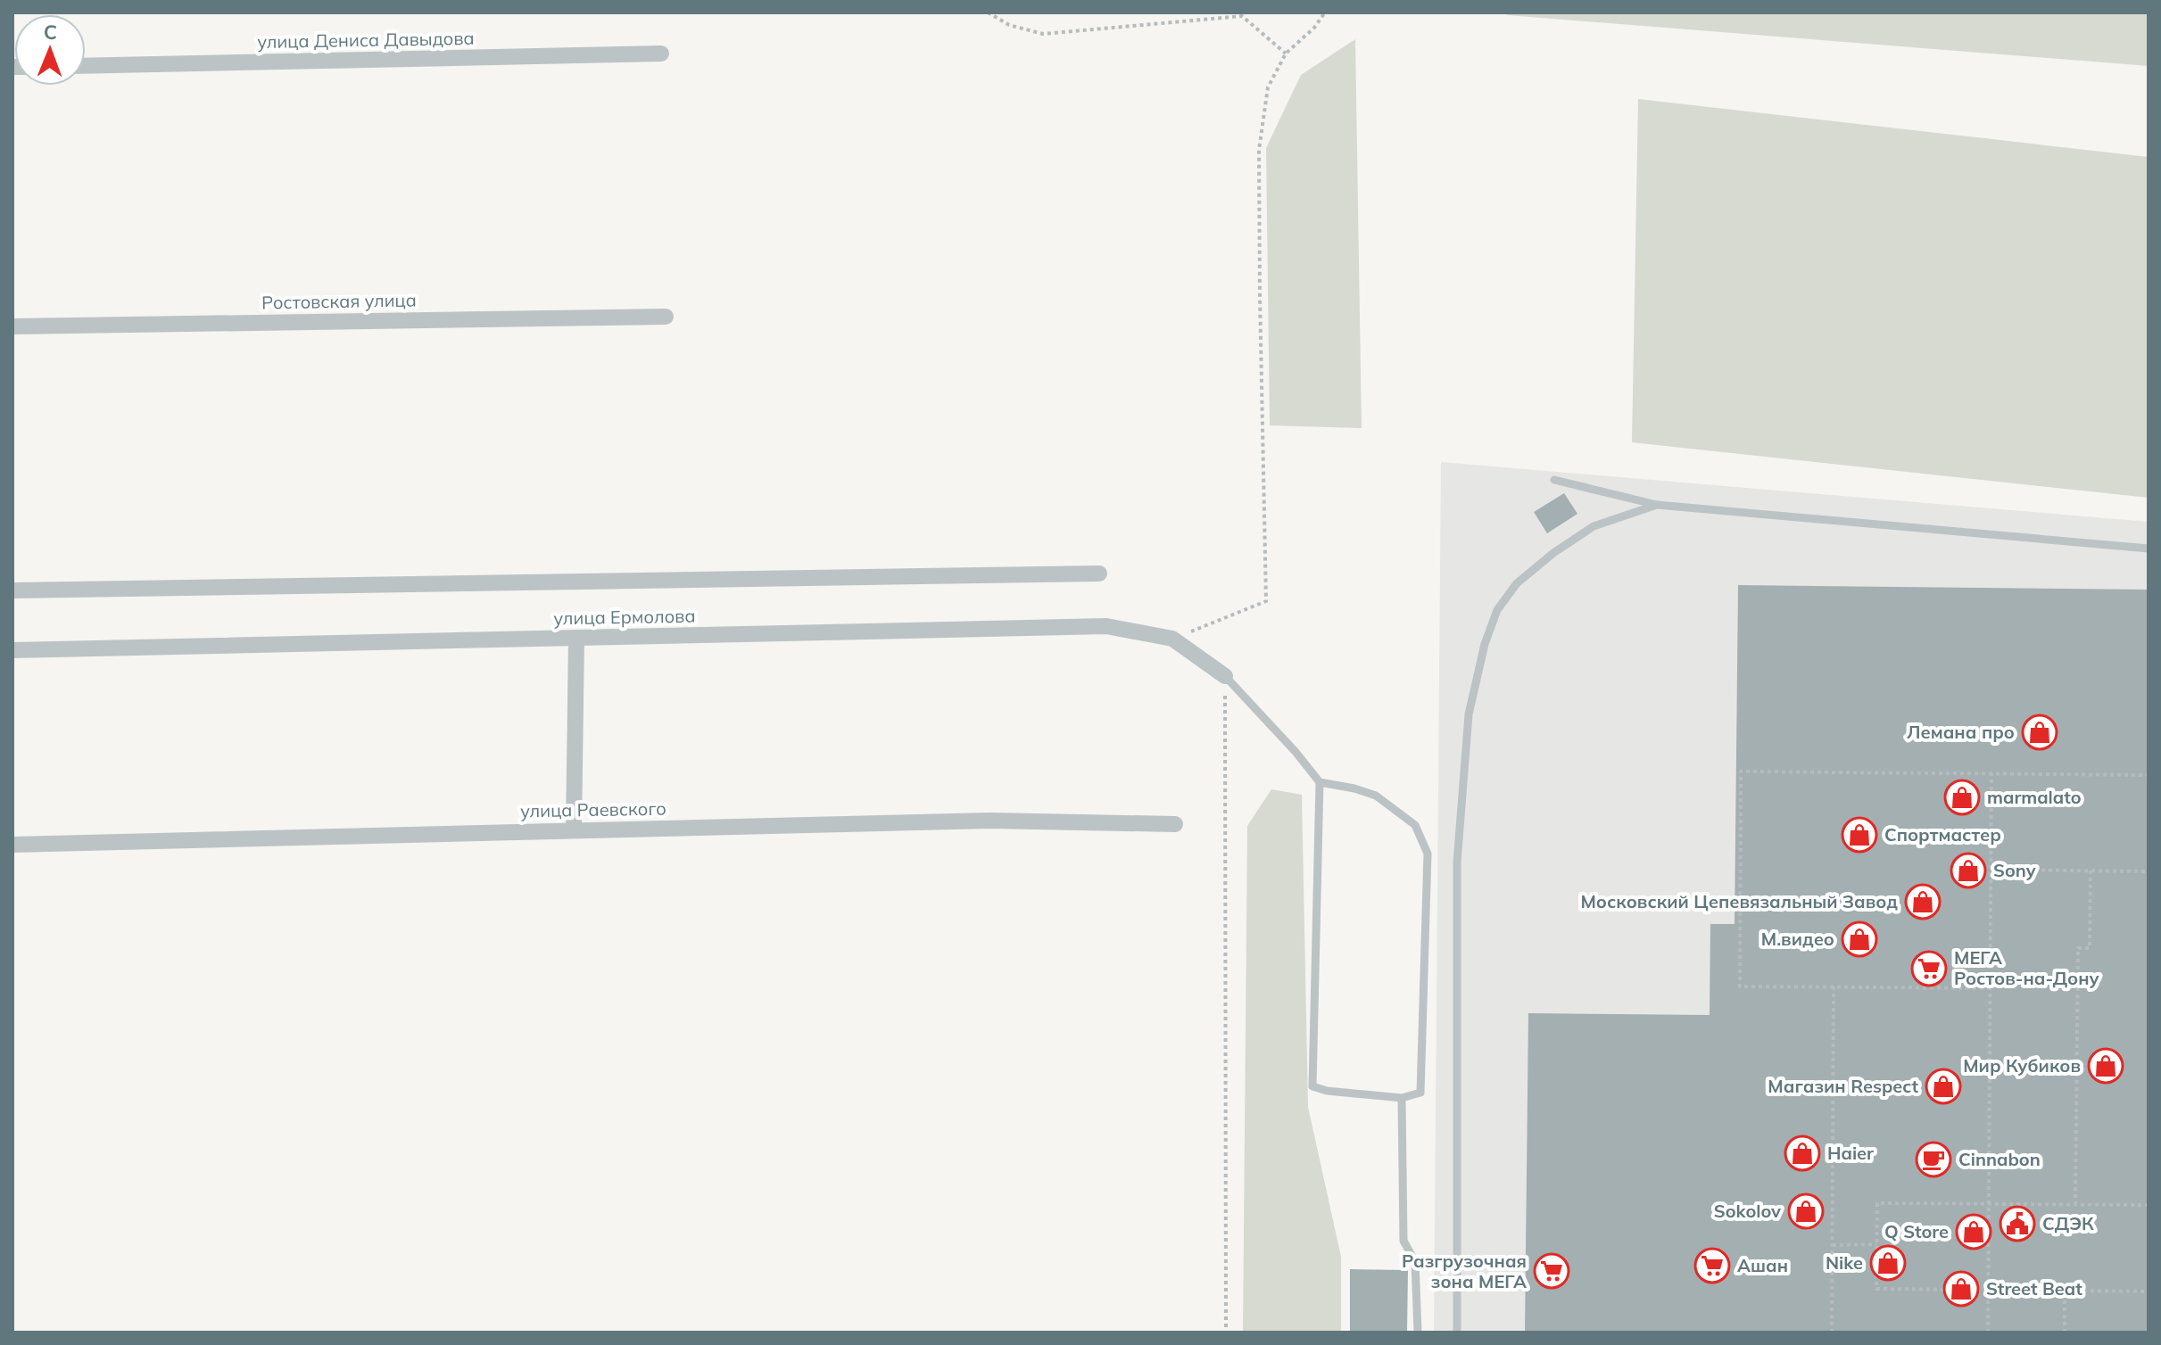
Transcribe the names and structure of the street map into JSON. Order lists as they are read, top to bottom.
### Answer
{
  "streets": {
    "street": [
      "улица Дениса Давыдова",
      "Ростовская улица",
      "улица Ермолова",
      "улица Раевского"
    ]
  },
  "places": {
    "shop": [
      "Лемана про",
      "marmalato",
      "Спортмастер",
      "Sony",
      "Московский Цепевязальный Завод",
      "М.видео",
      "Мир Кубиков",
      "Магазин Respect",
      "Haier",
      "Sokolov",
      "Q Store",
      "Nike",
      "Street Beat"
    ],
    "supermarket": ["МЕГА Ростов-на-Дону", "Ашан", "Разгрузочная зона МЕГА"],
    "cafe": ["Cinnabon"],
    "public building": ["СДЭК"]
  },
  "north": "top"
}
